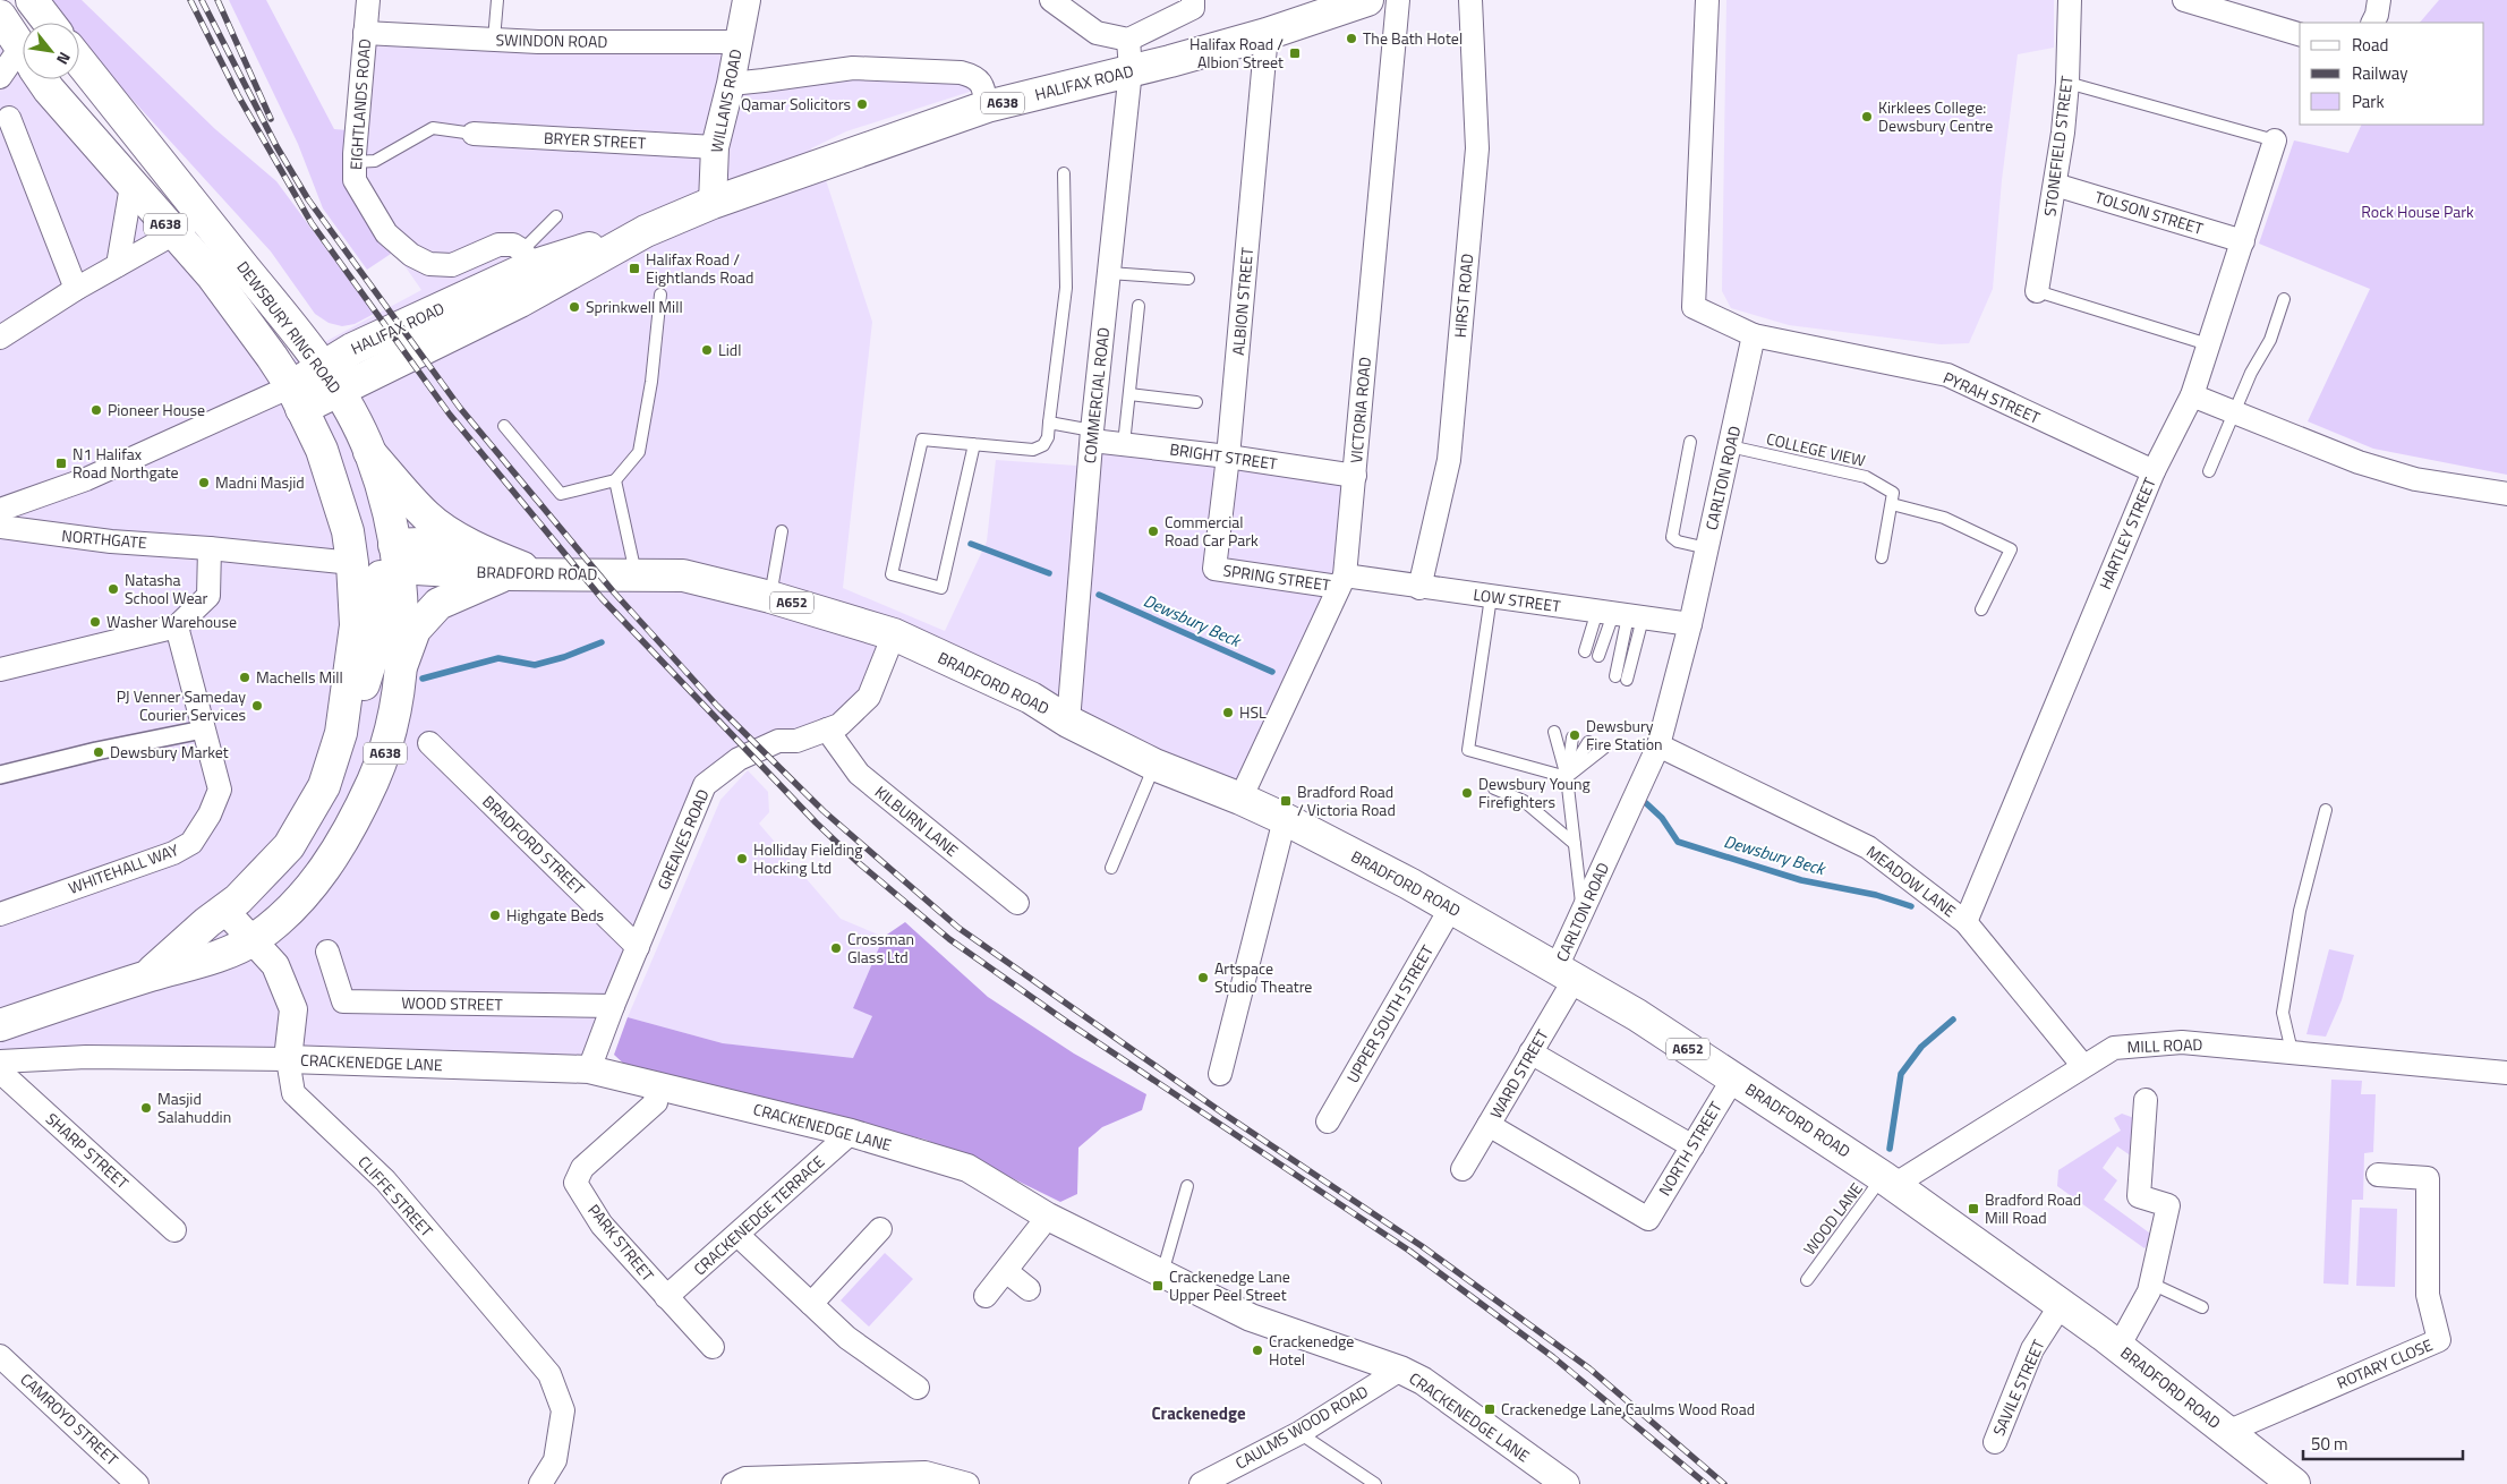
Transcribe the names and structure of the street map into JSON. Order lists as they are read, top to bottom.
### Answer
{
  "streets": {
    "main road": [
      "HALIFAX ROAD",
      "A638",
      "DEWSBURY RING ROAD",
      "BRADFORD ROAD",
      "A652"
    ],
    "street": [
      "SWINDON ROAD",
      "WILLANS ROAD",
      "EIGHTLANDS ROAD",
      "BRYER STREET",
      "STONEFIELD STREET",
      "TOLSON STREET",
      "HIRST ROAD",
      "ALBION STREET",
      "COMMERCIAL ROAD",
      "PYRAH STREET",
      "VICTORIA ROAD",
      "BRIGHT STREET",
      "CARLTON ROAD",
      "HARTLEY STREET",
      "NORTHGATE",
      "SPRING STREET",
      "LOW STREET",
      "KILBURN LANE",
      "GREAVES ROAD",
      "BRADFORD STREET",
      "WHITEHALL WAY",
      "MEADOW LANE",
      "WOOD STREET",
      "UPPER SOUTH STREET",
      "MILL ROAD",
      "CRACKENEDGE LANE",
      "WARD STREET",
      "NORTH STREET",
      "SHARP STREET",
      "CLIFFE STREET",
      "CRACKENEDGE TERRACE",
      "PARK STREET",
      "ROTARY CLOSE",
      "SAVILE STREET",
      "CAMROYD STREET",
      "CAULMS WOOD ROAD"
    ],
    "lane": ["COLLEGE VIEW", "WOOD LANE"]
  },
  "crossings": [
    ["SWINDON ROAD", "WILLANS ROAD"],
    ["SWINDON ROAD", "EIGHTLANDS ROAD"],
    ["HALIFAX ROAD", "WILLANS ROAD"],
    ["HALIFAX ROAD", "EIGHTLANDS ROAD"],
    ["HALIFAX ROAD", "ALBION STREET"],
    ["HALIFAX ROAD", "DEWSBURY RING ROAD"],
    ["HALIFAX ROAD", "COMMERCIAL ROAD"],
    ["WILLANS ROAD", "BRYER STREET"],
    ["A638", "DEWSBURY RING ROAD"],
    ["A638", "BRADFORD ROAD"],
    ["STONEFIELD STREET", "TOLSON STREET"],
    ["TOLSON STREET", "HARTLEY STREET"],
    ["HIRST ROAD", "LOW STREET"],
    ["ALBION STREET", "BRIGHT STREET"],
    ["ALBION STREET", "SPRING STREET"],
    ["DEWSBURY RING ROAD", "BRADFORD ROAD"],
    ["DEWSBURY RING ROAD", "CLIFFE STREET"],
    ["COMMERCIAL ROAD", "BRIGHT STREET"],
    ["COMMERCIAL ROAD", "BRADFORD ROAD"],
    ["PYRAH STREET", "CARLTON ROAD"],
    ["PYRAH STREET", "HARTLEY STREET"],
    ["VICTORIA ROAD", "BRIGHT STREET"],
    ["VICTORIA ROAD", "BRADFORD ROAD"],
    ["VICTORIA ROAD", "SPRING STREET"],
    ["VICTORIA ROAD", "LOW STREET"],
    ["COLLEGE VIEW", "CARLTON ROAD"],
    ["CARLTON ROAD", "BRADFORD ROAD"],
    ["CARLTON ROAD", "LOW STREET"],
    ["CARLTON ROAD", "MEADOW LANE"],
    ["CARLTON ROAD", "WARD STREET"],
    ["HARTLEY STREET", "MEADOW LANE"],
    ["NORTHGATE", "BRADFORD ROAD"],
    ["BRADFORD ROAD", "GREAVES ROAD"],
    ["BRADFORD ROAD", "UPPER SOUTH STREET"],
    ["BRADFORD ROAD", "MILL ROAD"],
    ["BRADFORD ROAD", "WARD STREET"],
    ["BRADFORD ROAD", "NORTH STREET"],
    ["BRADFORD ROAD", "WOOD LANE"],
    ["BRADFORD ROAD", "ROTARY CLOSE"],
    ["BRADFORD ROAD", "SAVILE STREET"],
    ["SPRING STREET", "LOW STREET"],
    ["KILBURN LANE", "GREAVES ROAD"],
    ["GREAVES ROAD", "BRADFORD STREET"],
    ["GREAVES ROAD", "WOOD STREET"],
    ["GREAVES ROAD", "CRACKENEDGE LANE"],
    ["MEADOW LANE", "MILL ROAD"],
    ["MILL ROAD", "WOOD LANE"],
    ["CRACKENEDGE LANE", "CLIFFE STREET"],
    ["CRACKENEDGE LANE", "CRACKENEDGE TERRACE"],
    ["CRACKENEDGE LANE", "PARK STREET"],
    ["CRACKENEDGE LANE", "CAULMS WOOD ROAD"],
    ["WARD STREET", "NORTH STREET"],
    ["CRACKENEDGE TERRACE", "PARK STREET"]
  ],
  "districts": ["Crackenedge"],
  "water": ["Dewsbury Beck"],
  "parks": ["Rock House Park"],
  "places": {
    "other": [
      "The Bath Hotel",
      "Qamar Solicitors",
      "Kirklees College: Dewsbury Centre",
      "Sprinkwell Mill",
      "Lidl",
      "Pioneer House",
      "Madni Masjid",
      "Commercial Road Car Park",
      "Natasha School Wear",
      "Washer Warehouse",
      "Machells Mill",
      "PJ Venner Sameday Courier Services",
      "HSL",
      "Dewsbury Fire Station",
      "Dewsbury Market",
      "Dewsbury Young Firefighters",
      "Holliday Fielding Hocking Ltd",
      "Highgate Beds",
      "Crossman Glass Ltd",
      "Artspace Studio Theatre",
      "Masjid Salahuddin",
      "Crackenedge Hotel"
    ],
    "transit": [
      "Halifax Road / Albion Street",
      "Halifax Road / Eightlands Road",
      "N1 Halifax Road Northgate",
      "Bradford Road / Victoria Road",
      "Bradford Road Mill Road",
      "Crackenedge Lane Upper Peel Street",
      "Crackenedge Lane Caulms Wood Road"
    ]
  },
  "legend": ["Road", "Railway", "Park"],
  "scale_bar": "50 m",
  "north": "bottom right"
}
